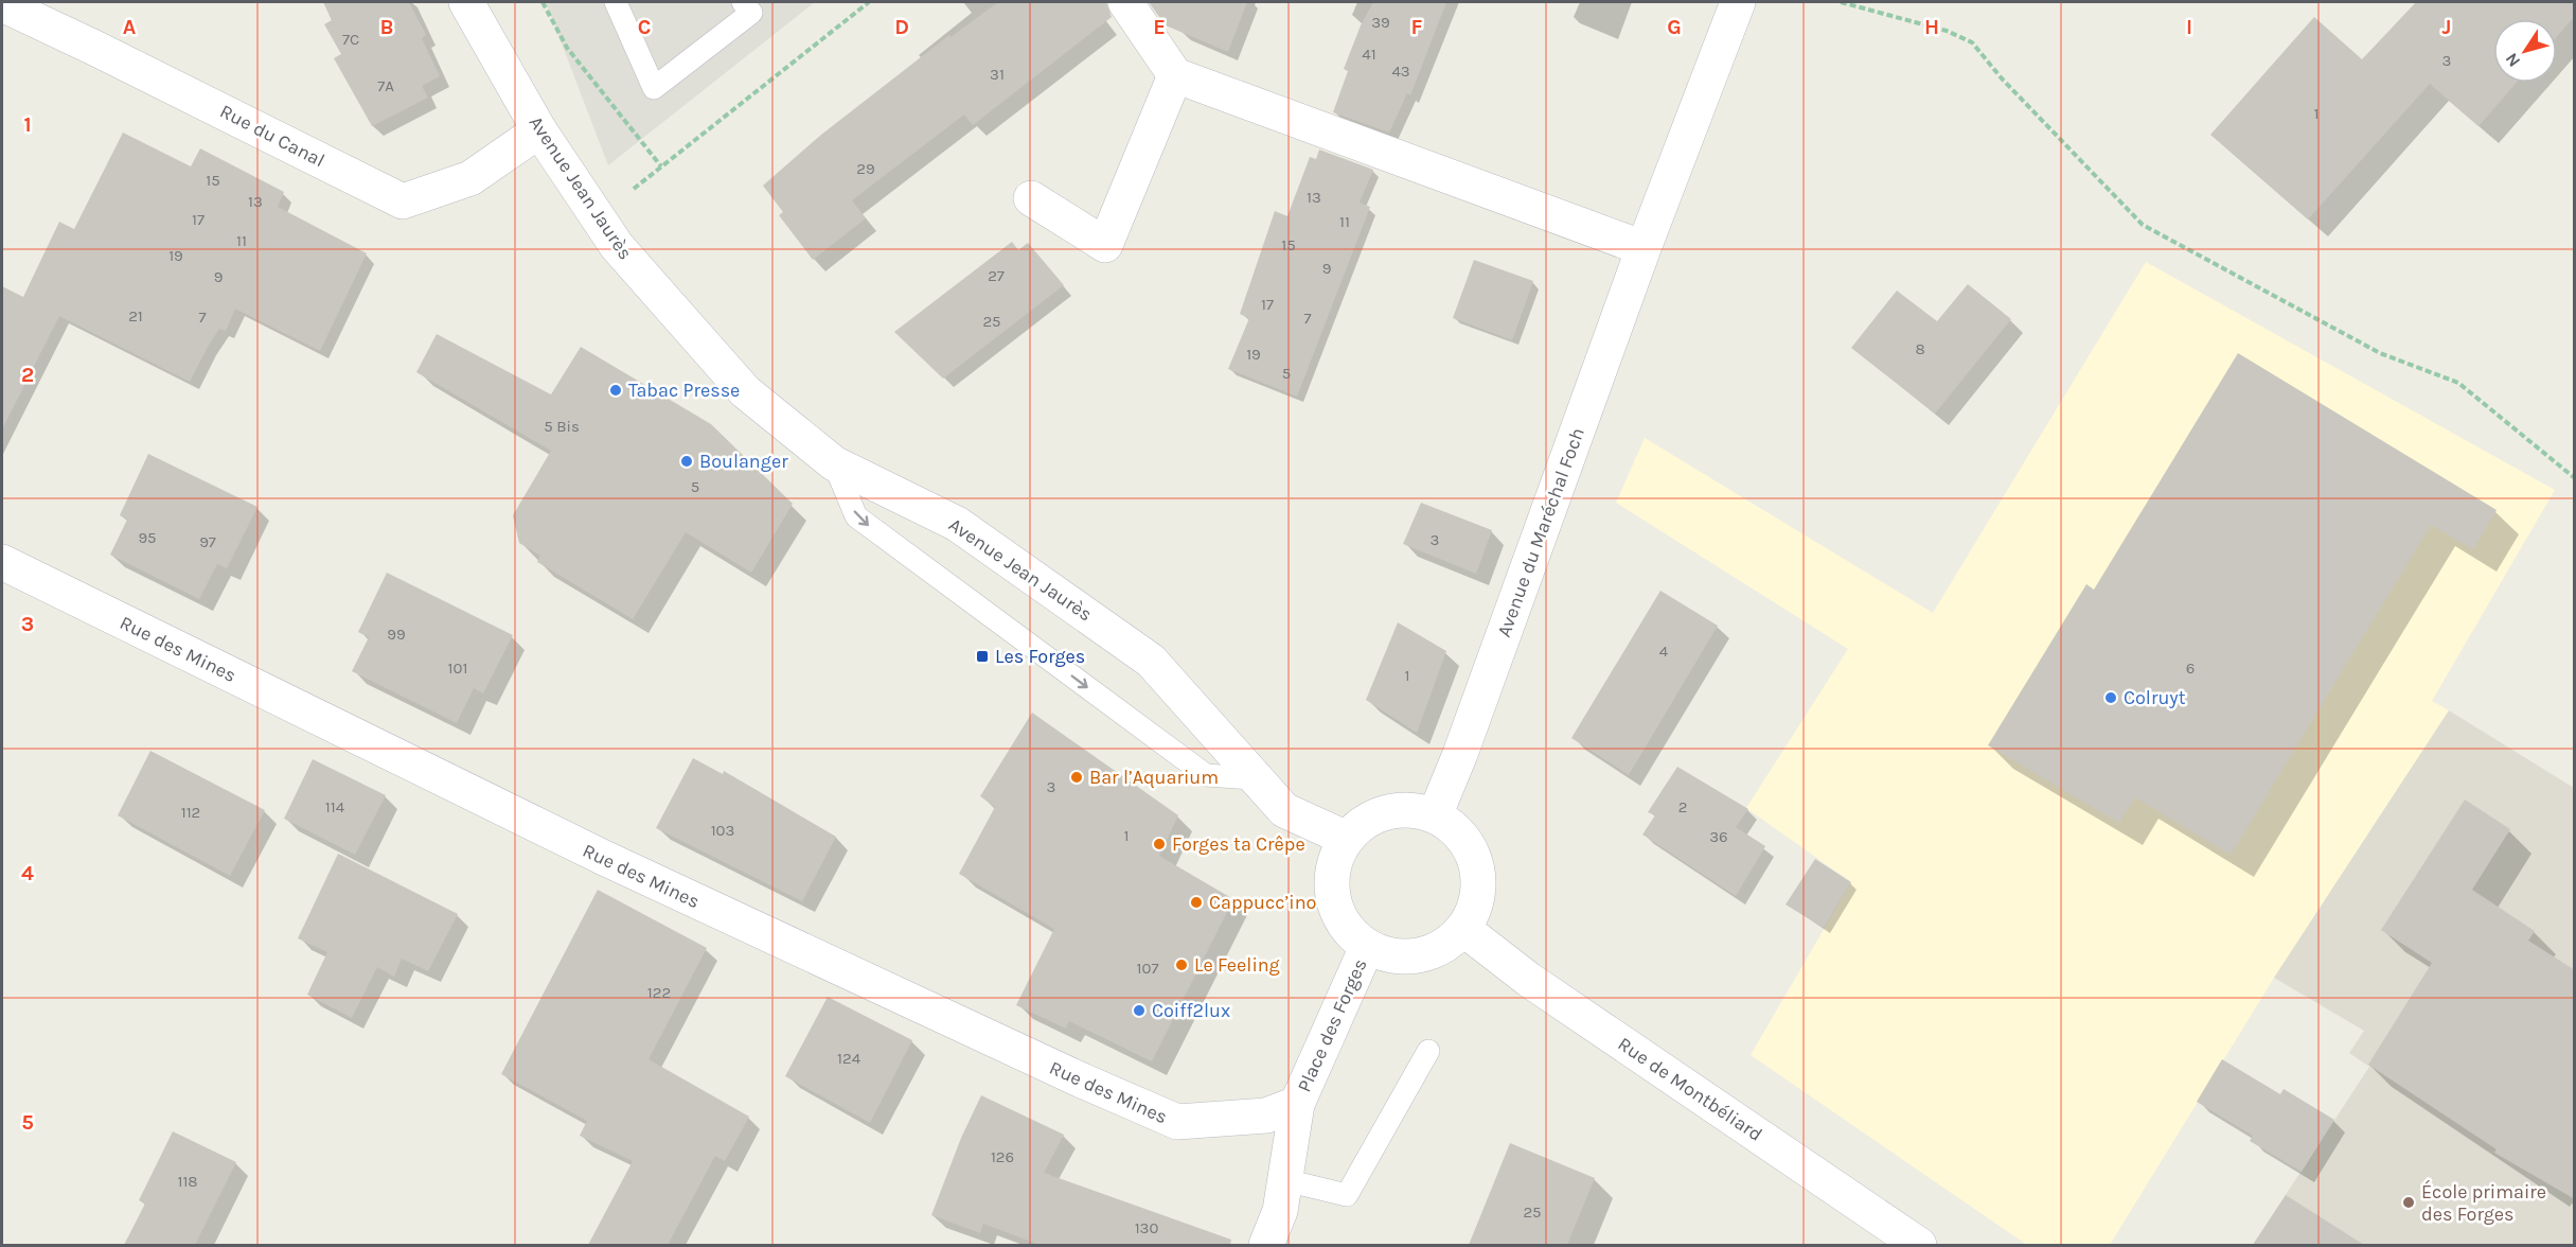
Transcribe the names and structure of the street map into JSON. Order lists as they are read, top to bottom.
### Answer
{
  "streets": {
    "street": [
      "Rue du Canal",
      "Avenue Jean Jaurès",
      "Avenue du Maréchal Foch",
      "Rue des Mines",
      "Place des Forges",
      "Rue de Montbéliard"
    ]
  },
  "crossings": [
    ["Rue du Canal", "Avenue Jean Jaurès"],
    ["Avenue Jean Jaurès", "Avenue du Maréchal Foch"],
    ["Avenue Jean Jaurès", "Place des Forges"],
    ["Avenue Jean Jaurès", "Rue de Montbéliard"],
    ["Avenue du Maréchal Foch", "Place des Forges"],
    ["Avenue du Maréchal Foch", "Rue de Montbéliard"],
    ["Rue des Mines", "Place des Forges"],
    ["Place des Forges", "Rue de Montbéliard"]
  ],
  "places": {
    "other": [
      "Tabac Presse",
      "Boulanger",
      "Colruyt",
      "Bar l’Aquarium",
      "Forges ta Crêpe",
      "Cappucc’ino",
      "Le Feeling",
      "Coiff2lux",
      "École primaire des Forges"
    ],
    "transit": ["Les Forges"]
  },
  "house_numbers": [
    "39",
    "7C",
    "41",
    "3",
    "43",
    "31",
    "7A",
    "1",
    "29",
    "15",
    "13",
    "13",
    "17",
    "11",
    "11",
    "15",
    "19",
    "9",
    "27",
    "9",
    "17",
    "21",
    "7",
    "7",
    "25",
    "8",
    "19",
    "5",
    "5 Bis",
    "5",
    "95",
    "3",
    "97",
    "99",
    "4",
    "101",
    "6",
    "1",
    "3",
    "114",
    "2",
    "112",
    "103",
    "1",
    "36",
    "107",
    "122",
    "124",
    "126",
    "118",
    "25",
    "130"
  ],
  "north": "bottom left",
  "grid": {
    "columns": [
      "A",
      "B",
      "C",
      "D",
      "E",
      "F",
      "G",
      "H",
      "I",
      "J"
    ],
    "rows": [
      "1",
      "2",
      "3",
      "4",
      "5"
    ]
  }
}
